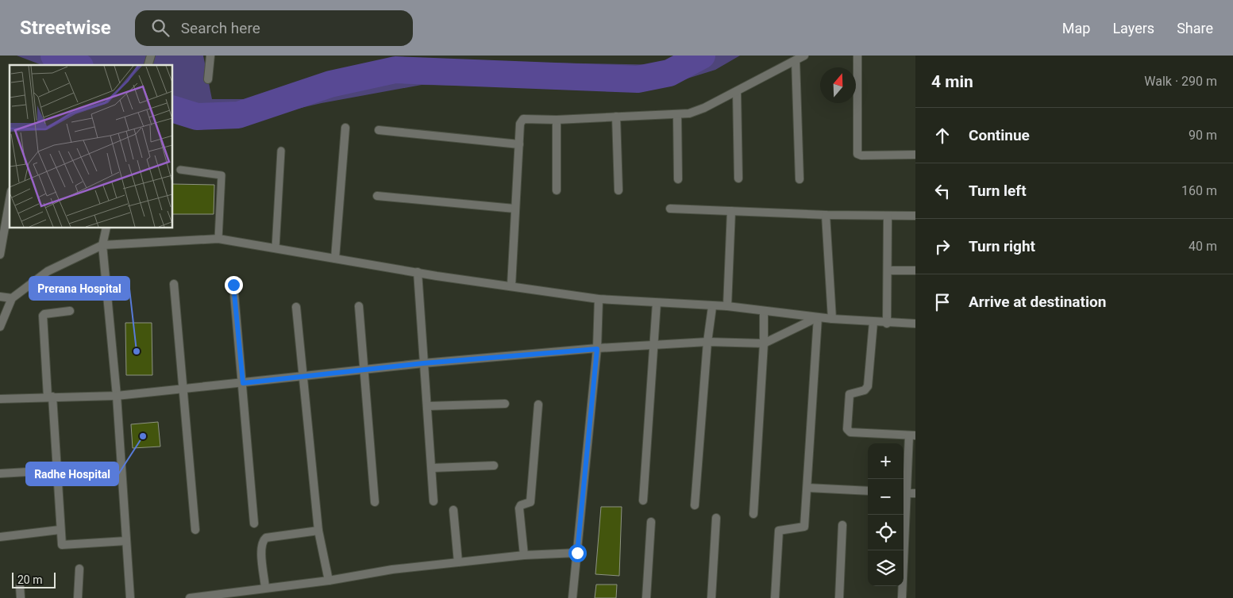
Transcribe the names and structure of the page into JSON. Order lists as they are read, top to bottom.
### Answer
{
  "places": ["Prerana Hospital", "Radhe Hospital"],
  "scale_bar": "20 m",
  "north": "top",
  "page": {
    "header": "Streetwise",
    "search": "Search here",
    "nav": ["Map", "Layers", "Share"],
    "heading": ["4 min", "Walk · 290 m"],
    "list": [
      ["Continue", "90 m"],
      ["Turn left", "160 m"],
      ["Turn right", "40 m"],
      "Arrive at destination"
    ],
    "map_buttons": ["+", "−"],
    "scale": "20 m"
  }
}
